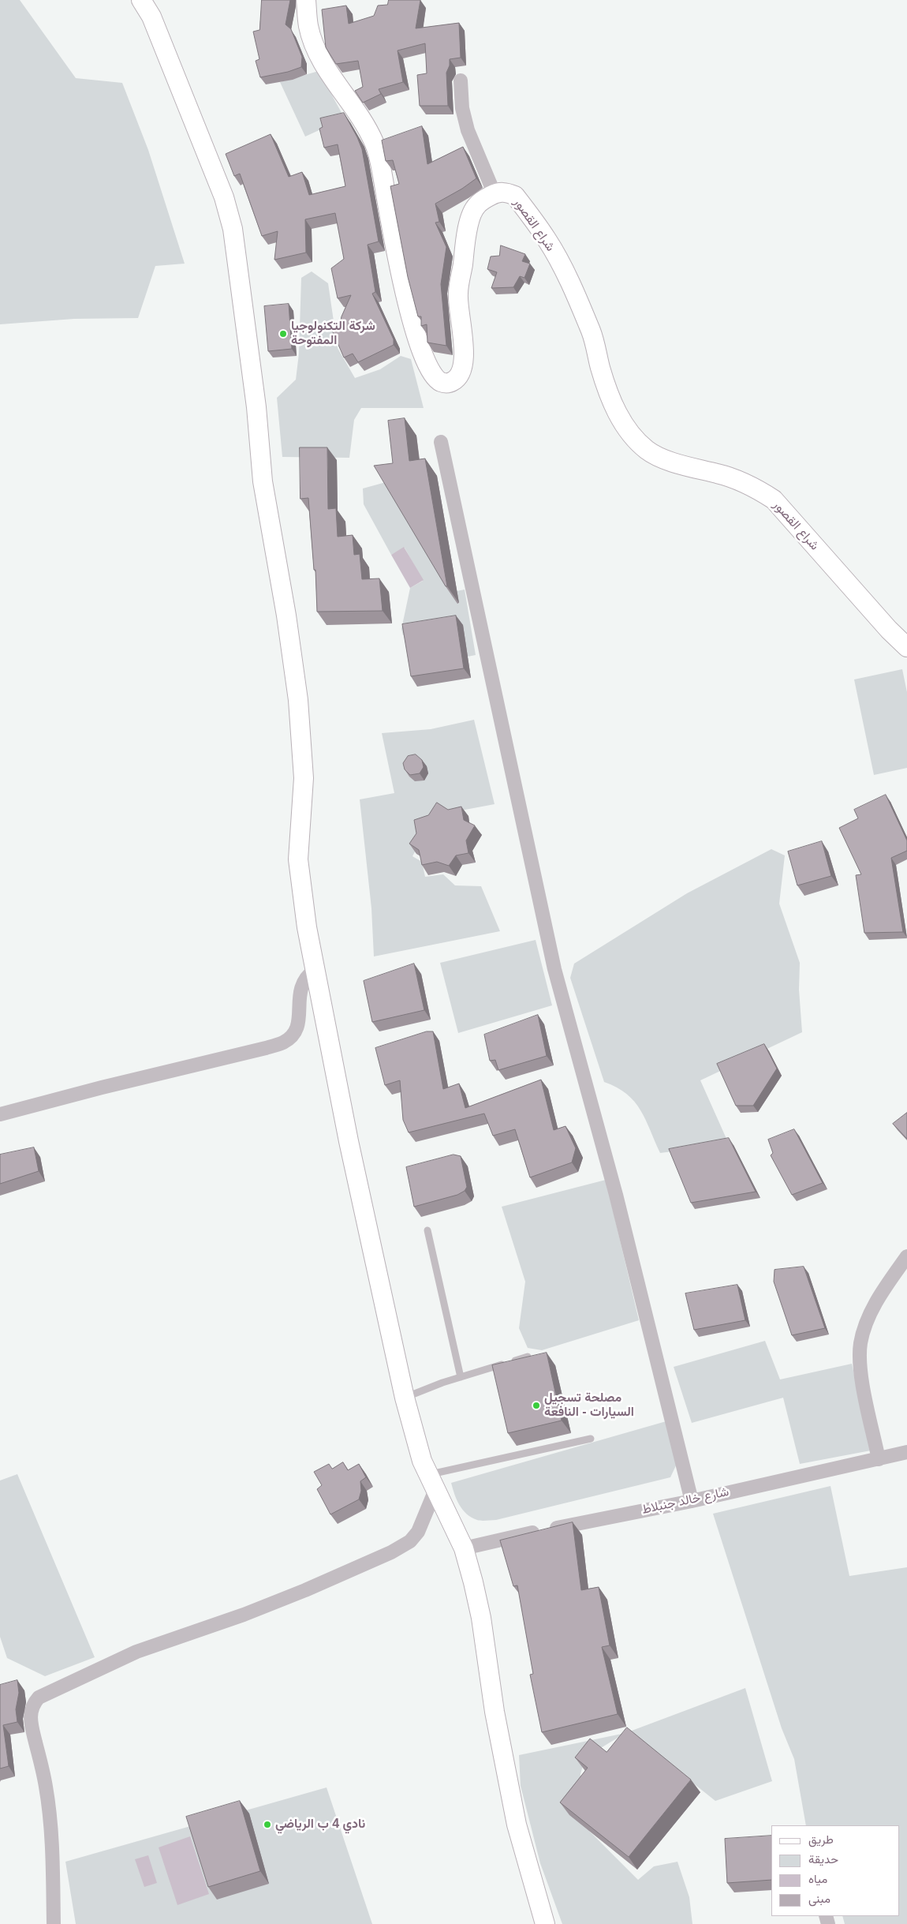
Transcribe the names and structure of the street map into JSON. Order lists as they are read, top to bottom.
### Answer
{
  "streets": {
    "main road": ["شراع القصور"],
    "street": ["شارع خالد جنبلاط"]
  },
  "places": ["شركة التكنولوجيا المفتوحة", "مصلحة تسجيل السيارات - النافعة", "نادي 4 ب الرياضي"],
  "legend": [
    "طريق",
    "حديقة",
    "مياه",
    "مبنى"
  ]
}
